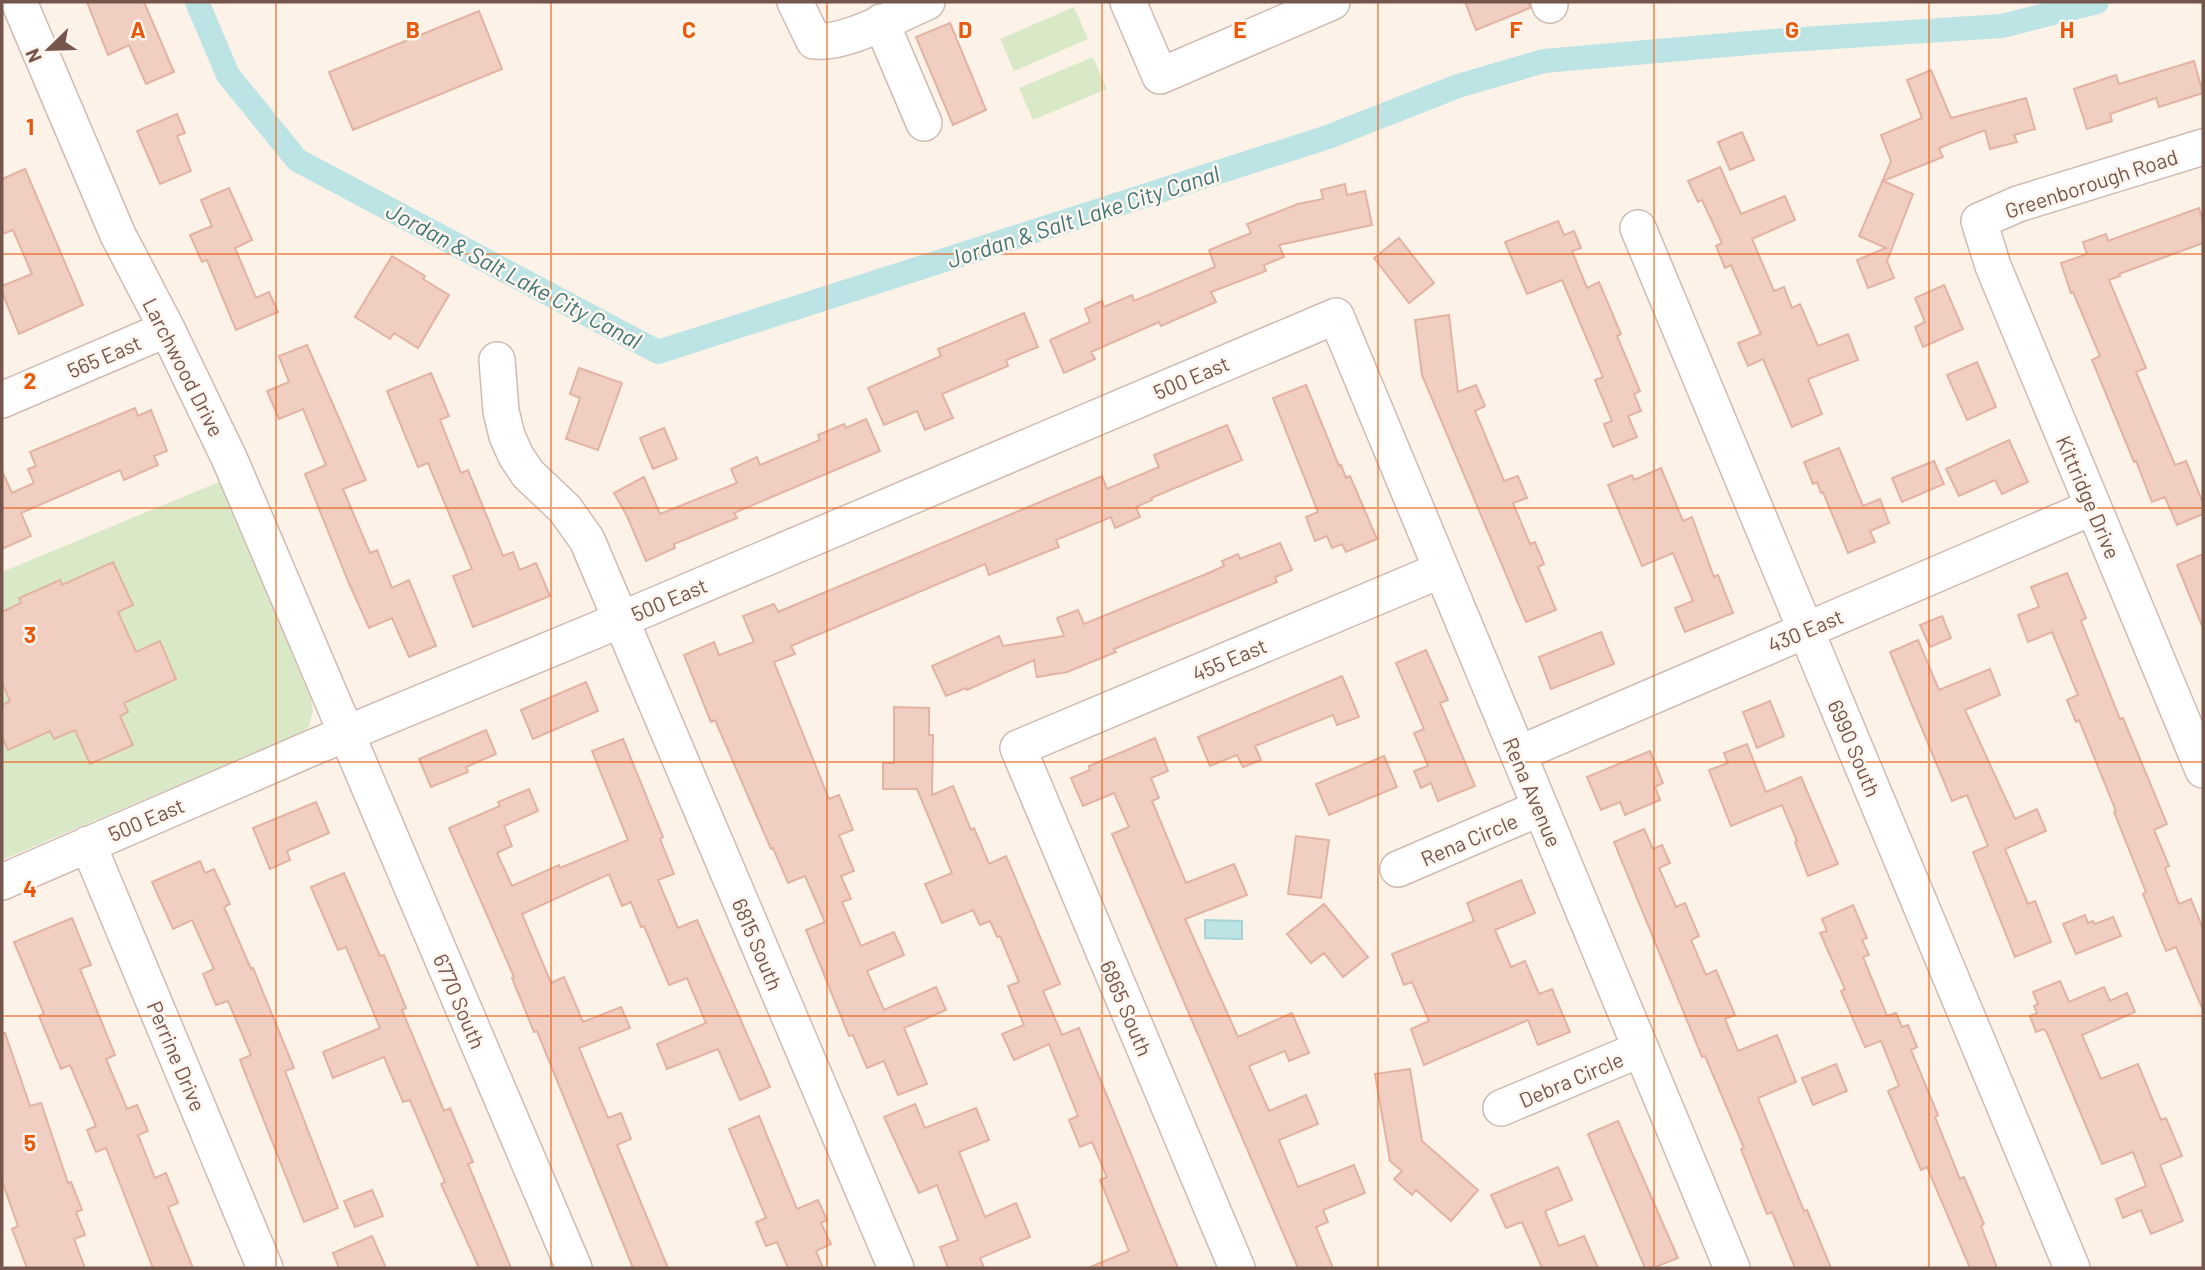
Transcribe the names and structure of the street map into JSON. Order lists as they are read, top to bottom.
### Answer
{
  "streets": {
    "street": [
      "Greenborough Road",
      "565 East",
      "Larchwood Drive",
      "500 East",
      "Kittridge Drive",
      "430 East",
      "455 East",
      "6990 South",
      "Rena Avenue",
      "Rena Circle",
      "6815 South",
      "6770 South",
      "6865 South",
      "Perrine Drive",
      "Debra Circle"
    ]
  },
  "crossings": [
    ["Greenborough Road", "Kittridge Drive"],
    ["565 East", "Larchwood Drive"],
    ["Larchwood Drive", "500 East"],
    ["Larchwood Drive", "6770 South"],
    ["500 East", "Rena Avenue"],
    ["500 East", "6815 South"],
    ["500 East", "6770 South"],
    ["500 East", "Perrine Drive"],
    ["Kittridge Drive", "430 East"],
    ["430 East", "6990 South"],
    ["430 East", "Rena Avenue"],
    ["455 East", "Rena Avenue"],
    ["455 East", "6865 South"],
    ["Rena Avenue", "Rena Circle"],
    ["Rena Avenue", "Debra Circle"]
  ],
  "water": ["Jordan & Salt Lake City Canal"],
  "north": "bottom left",
  "grid": {
    "columns": [
      "A",
      "B",
      "C",
      "D",
      "E",
      "F",
      "G",
      "H"
    ],
    "rows": [
      "1",
      "2",
      "3",
      "4",
      "5"
    ]
  }
}
